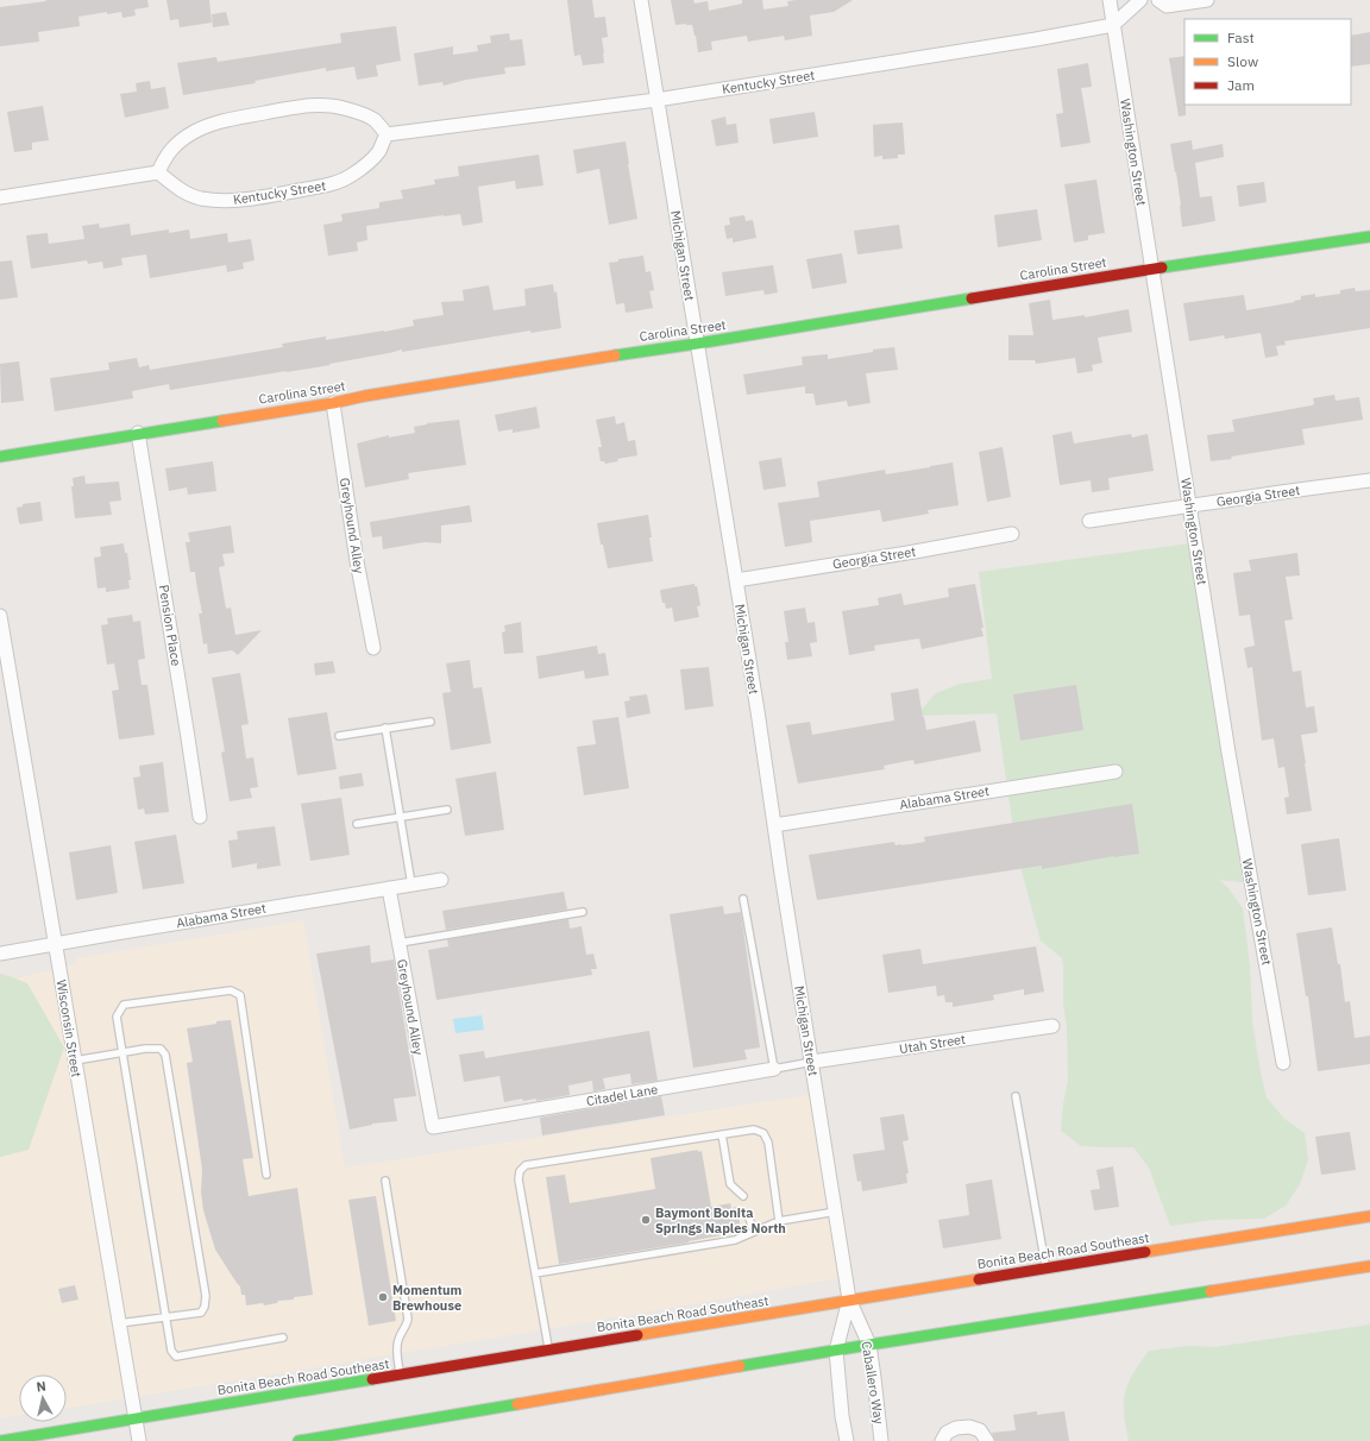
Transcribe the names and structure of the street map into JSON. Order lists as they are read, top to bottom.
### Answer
{
  "streets": {
    "main road": ["Carolina Street", "Bonita Beach Road Southeast"],
    "street": [
      "Kentucky Street",
      "Washington Street",
      "Michigan Street",
      "Georgia Street",
      "Greyhound Alley",
      "Pension Place",
      "Alabama Street",
      "Wisconsin Street",
      "Utah Street",
      "Citadel Lane",
      "Caballero Way"
    ]
  },
  "crossings": [
    ["Kentucky Street", "Washington Street"],
    ["Kentucky Street", "Michigan Street"],
    ["Washington Street", "Carolina Street"],
    ["Washington Street", "Georgia Street"],
    ["Michigan Street", "Carolina Street"],
    ["Michigan Street", "Georgia Street"],
    ["Michigan Street", "Alabama Street"],
    ["Michigan Street", "Utah Street"],
    ["Michigan Street", "Citadel Lane"],
    ["Michigan Street", "Bonita Beach Road Southeast"],
    ["Michigan Street", "Caballero Way"],
    ["Carolina Street", "Greyhound Alley"],
    ["Carolina Street", "Pension Place"],
    ["Greyhound Alley", "Alabama Street"],
    ["Greyhound Alley", "Citadel Lane"],
    ["Alabama Street", "Wisconsin Street"],
    ["Wisconsin Street", "Bonita Beach Road Southeast"],
    ["Utah Street", "Citadel Lane"],
    ["Bonita Beach Road Southeast", "Caballero Way"]
  ],
  "places": ["Baymont Bonita Springs Naples North", "Momentum Brewhouse"],
  "legend": ["Fast", "Slow", "Jam"],
  "north": "top"
}
